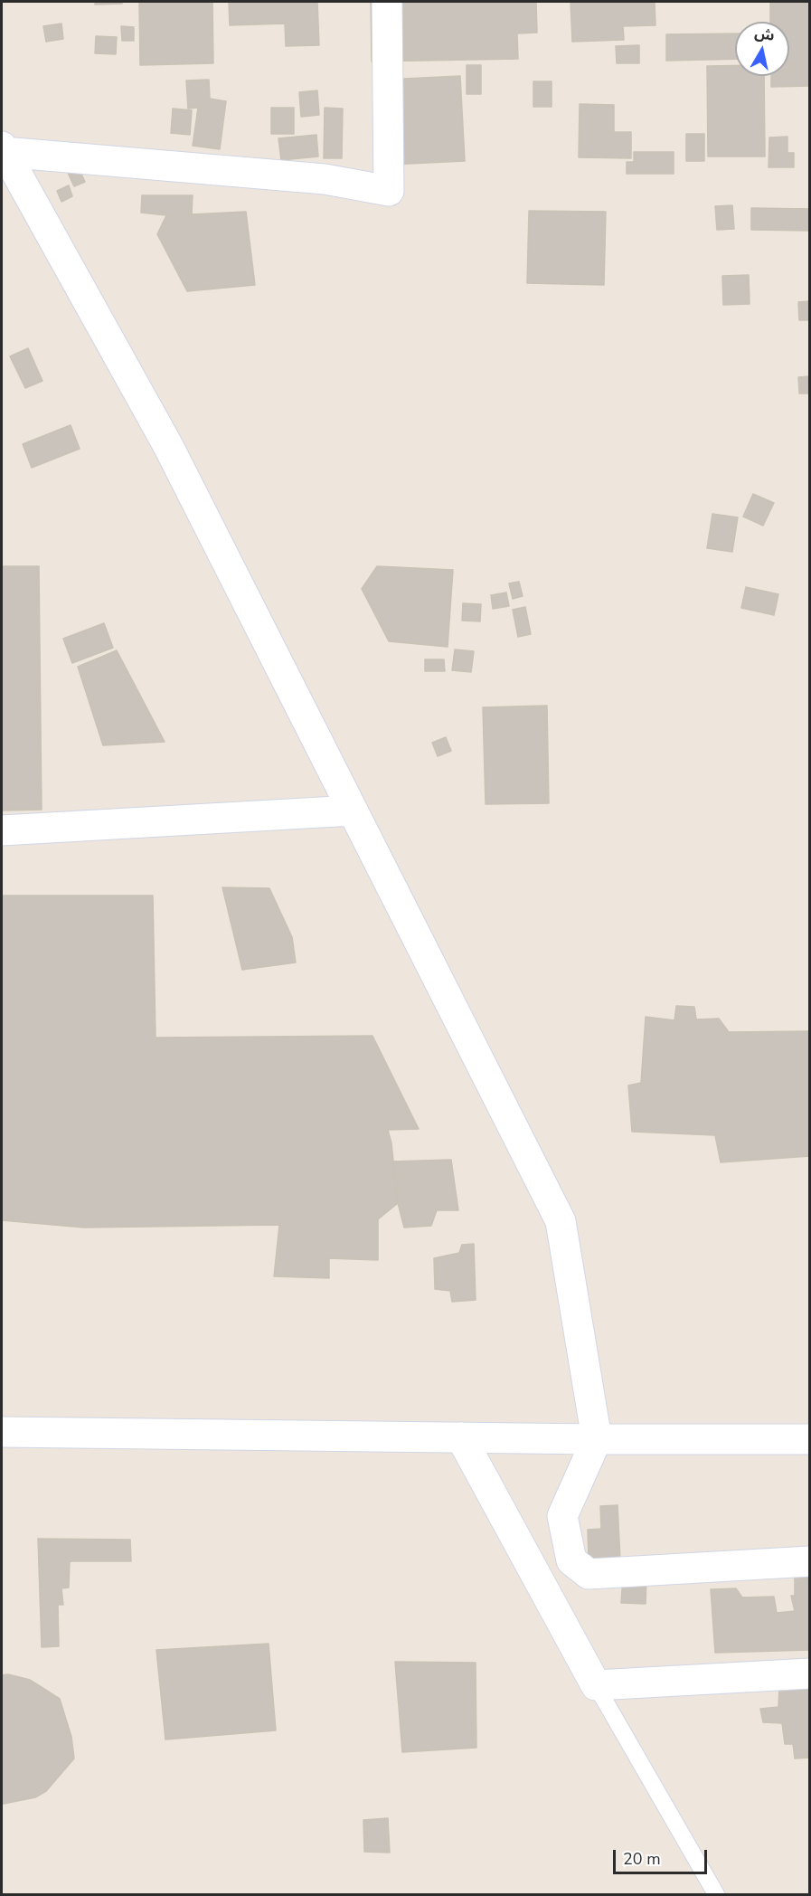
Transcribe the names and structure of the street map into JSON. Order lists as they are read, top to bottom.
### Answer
{
  "scale_bar": "20 m",
  "north": "top"
}
